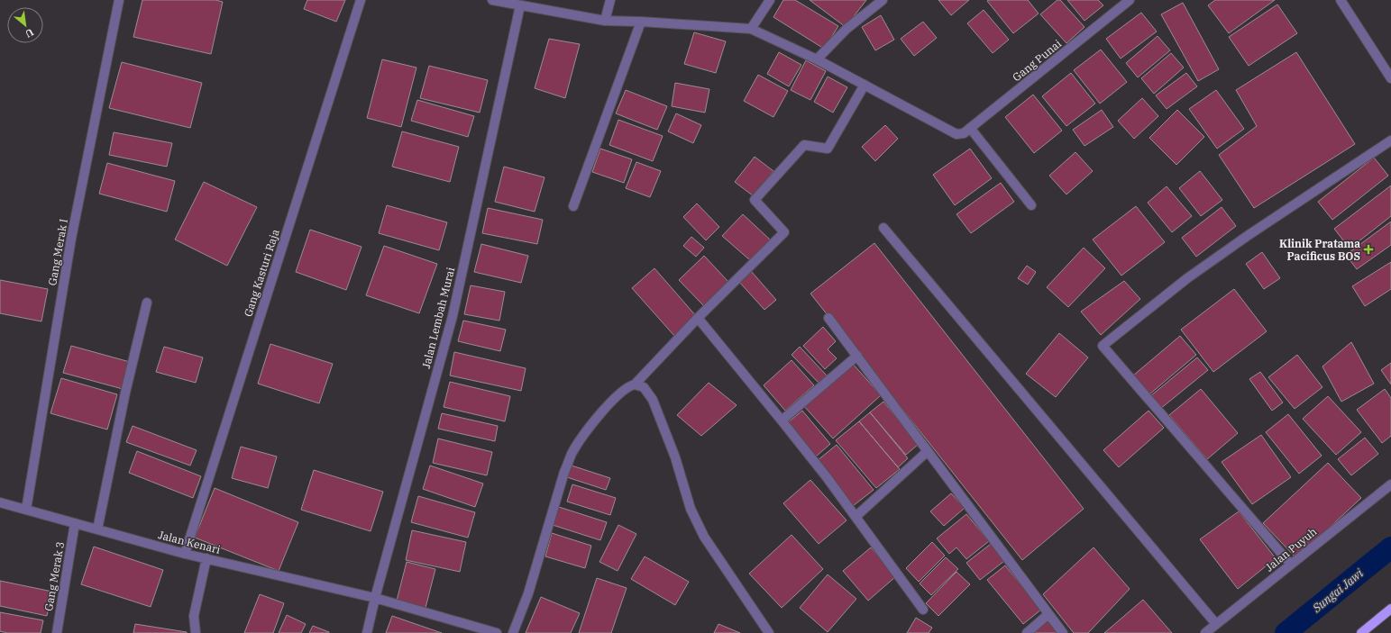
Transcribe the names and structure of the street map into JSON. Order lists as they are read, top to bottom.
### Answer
{
  "streets": {
    "street": [
      "Gang Punai",
      "Gang Merak I",
      "Gang Kasturi Raja",
      "Jalan Lembah Murai",
      "Jalan Kenari",
      "Jalan Puyuh",
      "Gang Merak 3"
    ]
  },
  "crossings": [
    ["Gang Merak I", "Jalan Kenari"],
    ["Gang Kasturi Raja", "Jalan Kenari"],
    ["Jalan Lembah Murai", "Jalan Kenari"],
    ["Jalan Kenari", "Gang Merak 3"]
  ],
  "water": ["Sungai Jawi"],
  "places": {
    "health": ["Klinik Pratama Pacificus BOS"]
  },
  "north": "bottom right"
}
